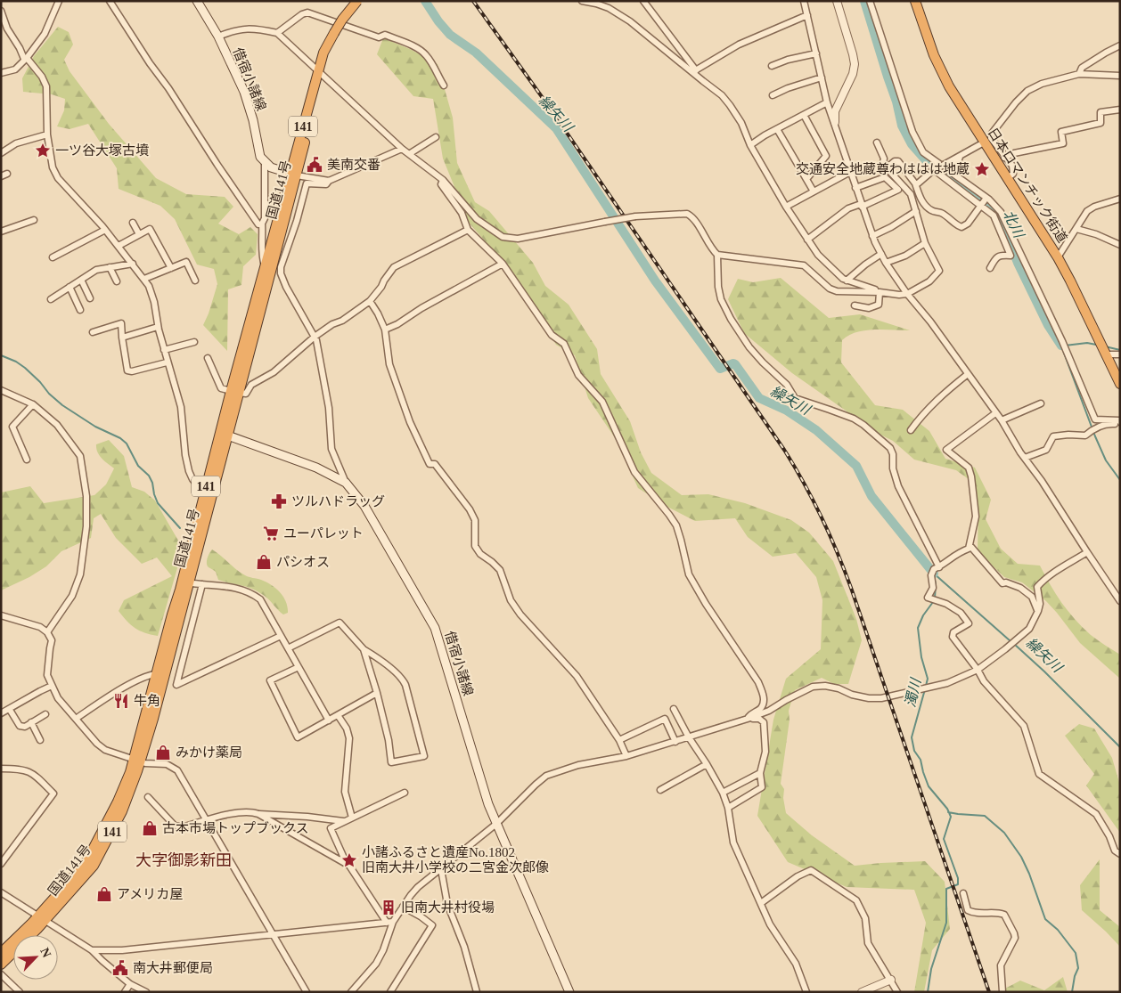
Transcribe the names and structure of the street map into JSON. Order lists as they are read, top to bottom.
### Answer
{
  "streets": {
    "highway": ["141", "日本ロマンチック街道", "国道141号"],
    "main road": ["借宿小諸線"]
  },
  "crossings": [
    ["借宿小諸線", "国道141号"]
  ],
  "districts": ["大字御影新田"],
  "water": ["繰矢川", "北川", "濁川"],
  "places": {
    "place": ["一ツ谷大塚古墳", "交通安全地蔵尊わははは地蔵", "小諸ふるさと遺産No.1802 旧南大井小学校の二宮金次郎像"],
    "public building": ["美南交番", "南大井郵便局"],
    "pharmacy": ["ツルハドラッグ"],
    "supermarket": ["ユーパレット"],
    "shop": [
      "パシオス",
      "みかけ薬局",
      "古本市場トップブックス",
      "アメリカ屋"
    ],
    "restaurant": ["牛角"],
    "building": ["旧南大井村役場"]
  },
  "north": "top right"
}
